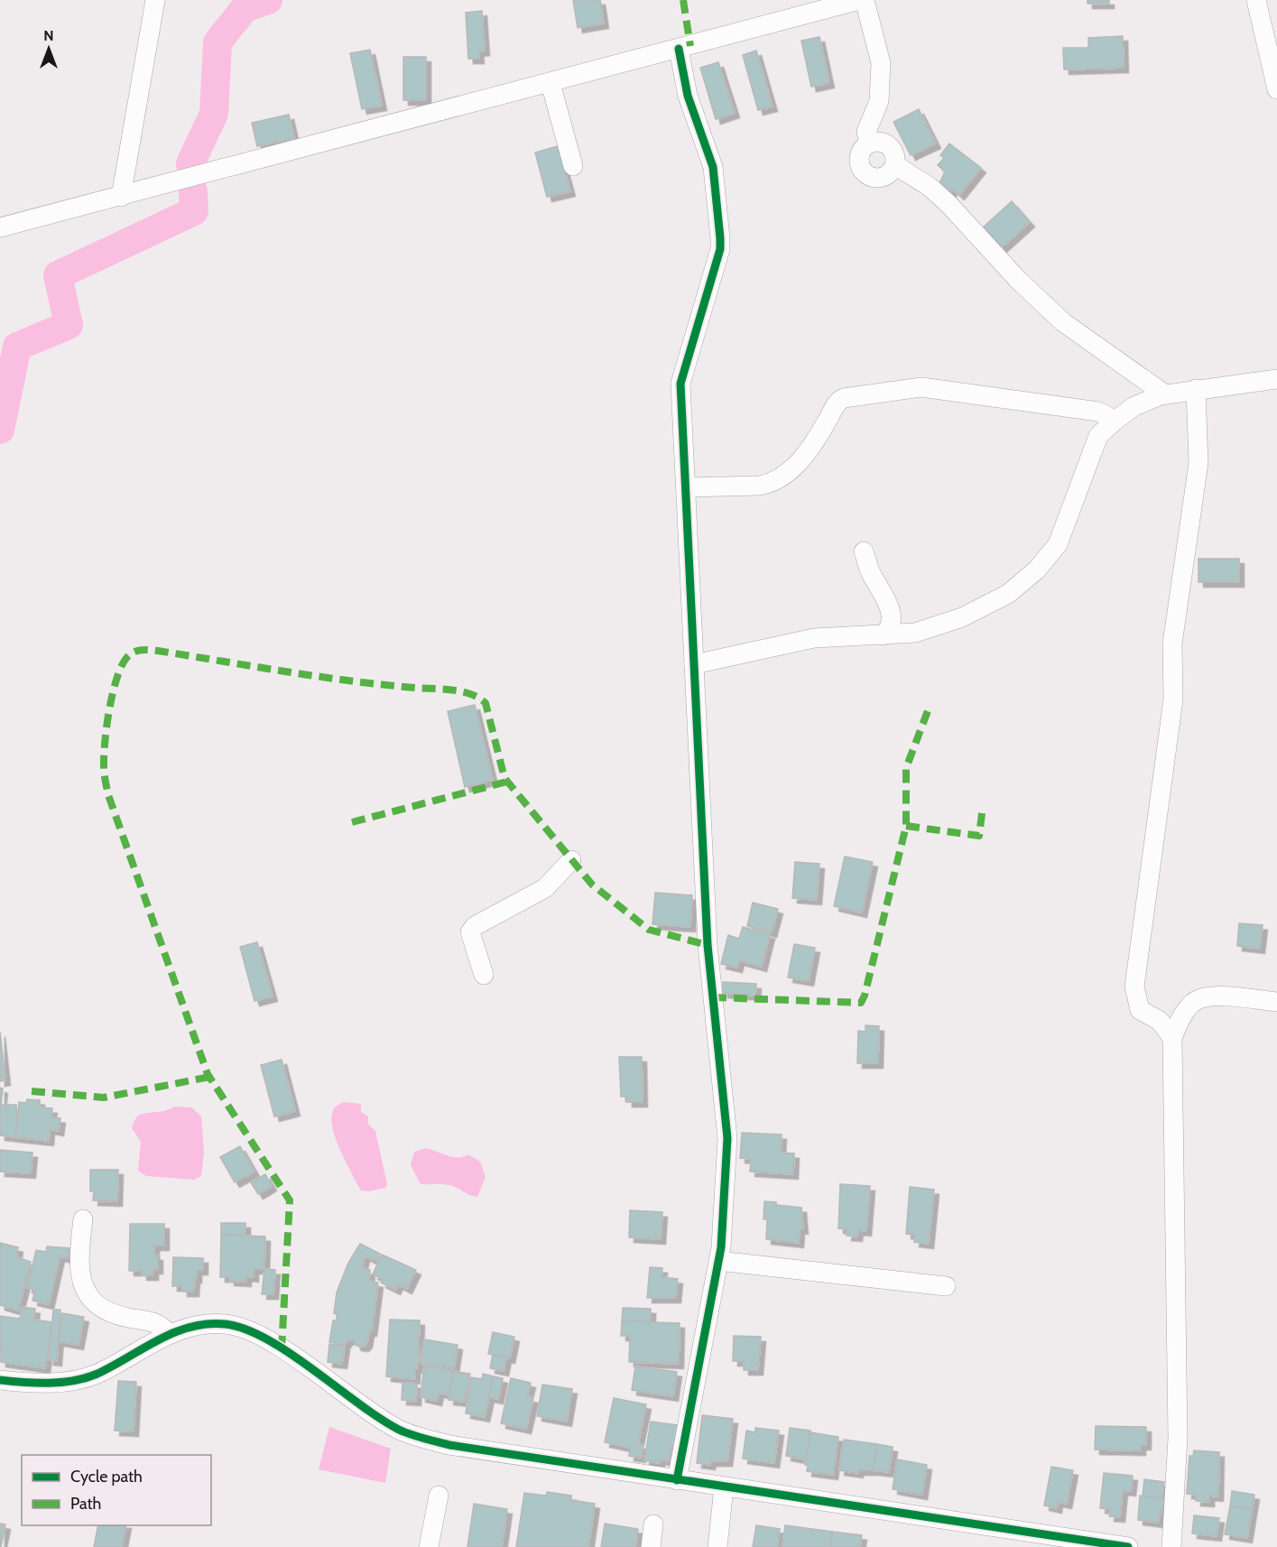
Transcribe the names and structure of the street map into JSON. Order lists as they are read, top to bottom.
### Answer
{
  "legend": ["Cycle path", "Path"],
  "north": "top"
}
